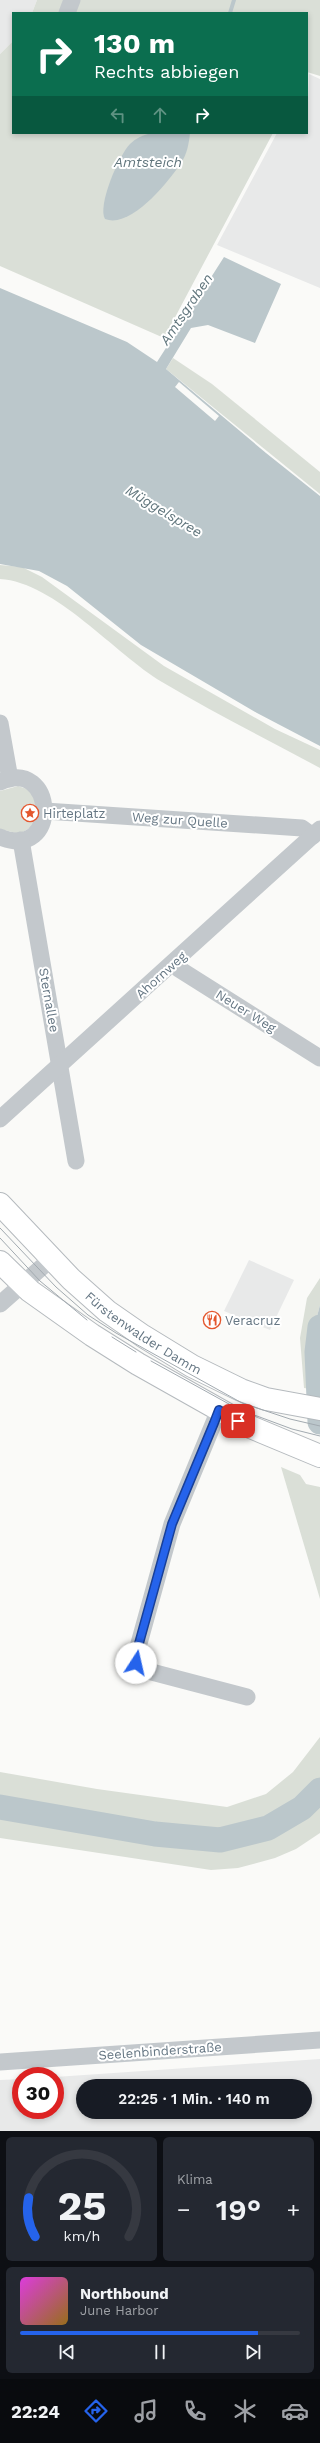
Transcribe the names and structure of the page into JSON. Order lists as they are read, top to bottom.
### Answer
{
  "streets": {
    "main road": ["Fürstenwalder Damm"],
    "street": [
      "Weg zur Quelle",
      "Ahornweg",
      "Sternallee",
      "Neuer Weg",
      "Seelenbinderstraße"
    ]
  },
  "crossings": [
    ["Weg zur Quelle", "Ahornweg"],
    ["Ahornweg", "Sternallee"],
    ["Ahornweg", "Neuer Weg"]
  ],
  "water": ["Amtsteich", "Amtsgraben", "Müggelspree"],
  "places": {
    "place": ["Hirteplatz"],
    "restaurant": ["Veracruz"]
  },
  "page": {
    "turn": ["130 m", "Rechts abbiegen"],
    "limit": "30",
    "trip": "22:25 · 1 Min. · 140 m",
    "tile": "Klima",
    "heat": ["−", "19°", "+"],
    "song": ["Northbound", "June Harbor"],
    "tabs": "22:24",
    "gauge": ["25", "km/h"]
  }
}
